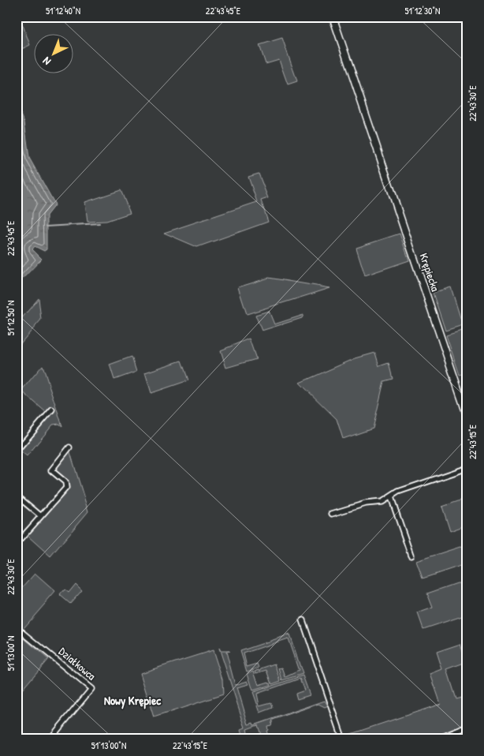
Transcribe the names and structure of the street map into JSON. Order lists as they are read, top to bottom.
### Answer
{
  "streets": {
    "street": ["Krępiecka", "Działkowca"]
  },
  "districts": ["Nowy Krępiec"],
  "north": "bottom left",
  "coordinates": [
    "51°12'40\"N",
    "22°43'45\"E",
    "51°12'30\"N",
    "22°43'30\"E",
    "51°12'50\"N",
    "22°43'15\"E",
    "51°13'00\"N"
  ]
}
